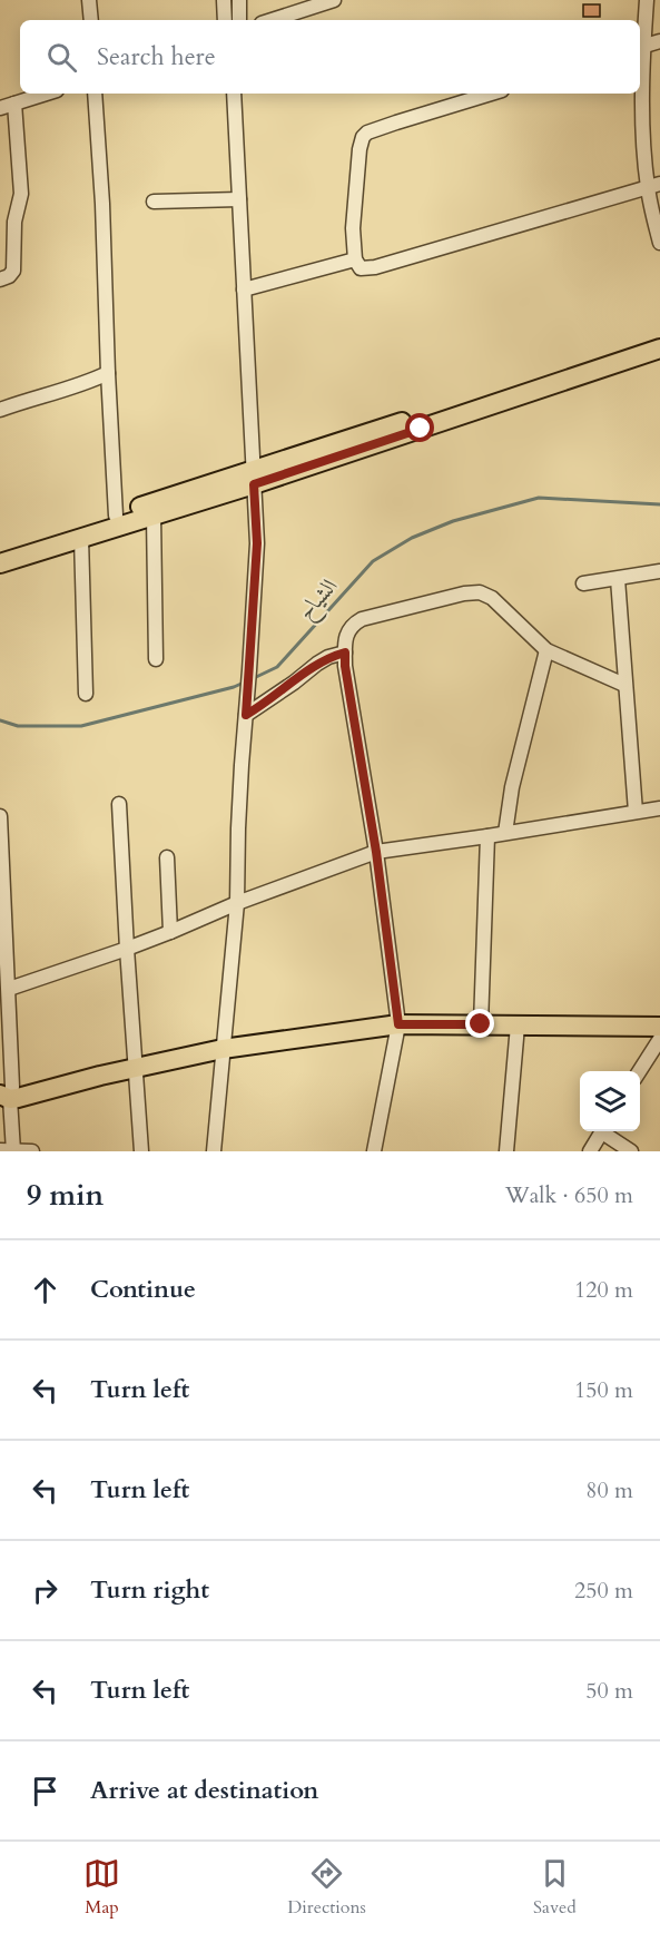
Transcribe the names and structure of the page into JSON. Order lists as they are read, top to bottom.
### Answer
{
  "water": ["الشياح"],
  "page": {
    "search": "Search here",
    "heading": ["9 min", "Walk · 650 m"],
    "list": [
      ["Continue", "120 m"],
      ["Turn left", "150 m"],
      ["Turn left", "80 m"],
      ["Turn right", "250 m"],
      ["Turn left", "50 m"],
      "Arrive at destination"
    ],
    "nav": ["Map", "Directions", "Saved"]
  }
}
